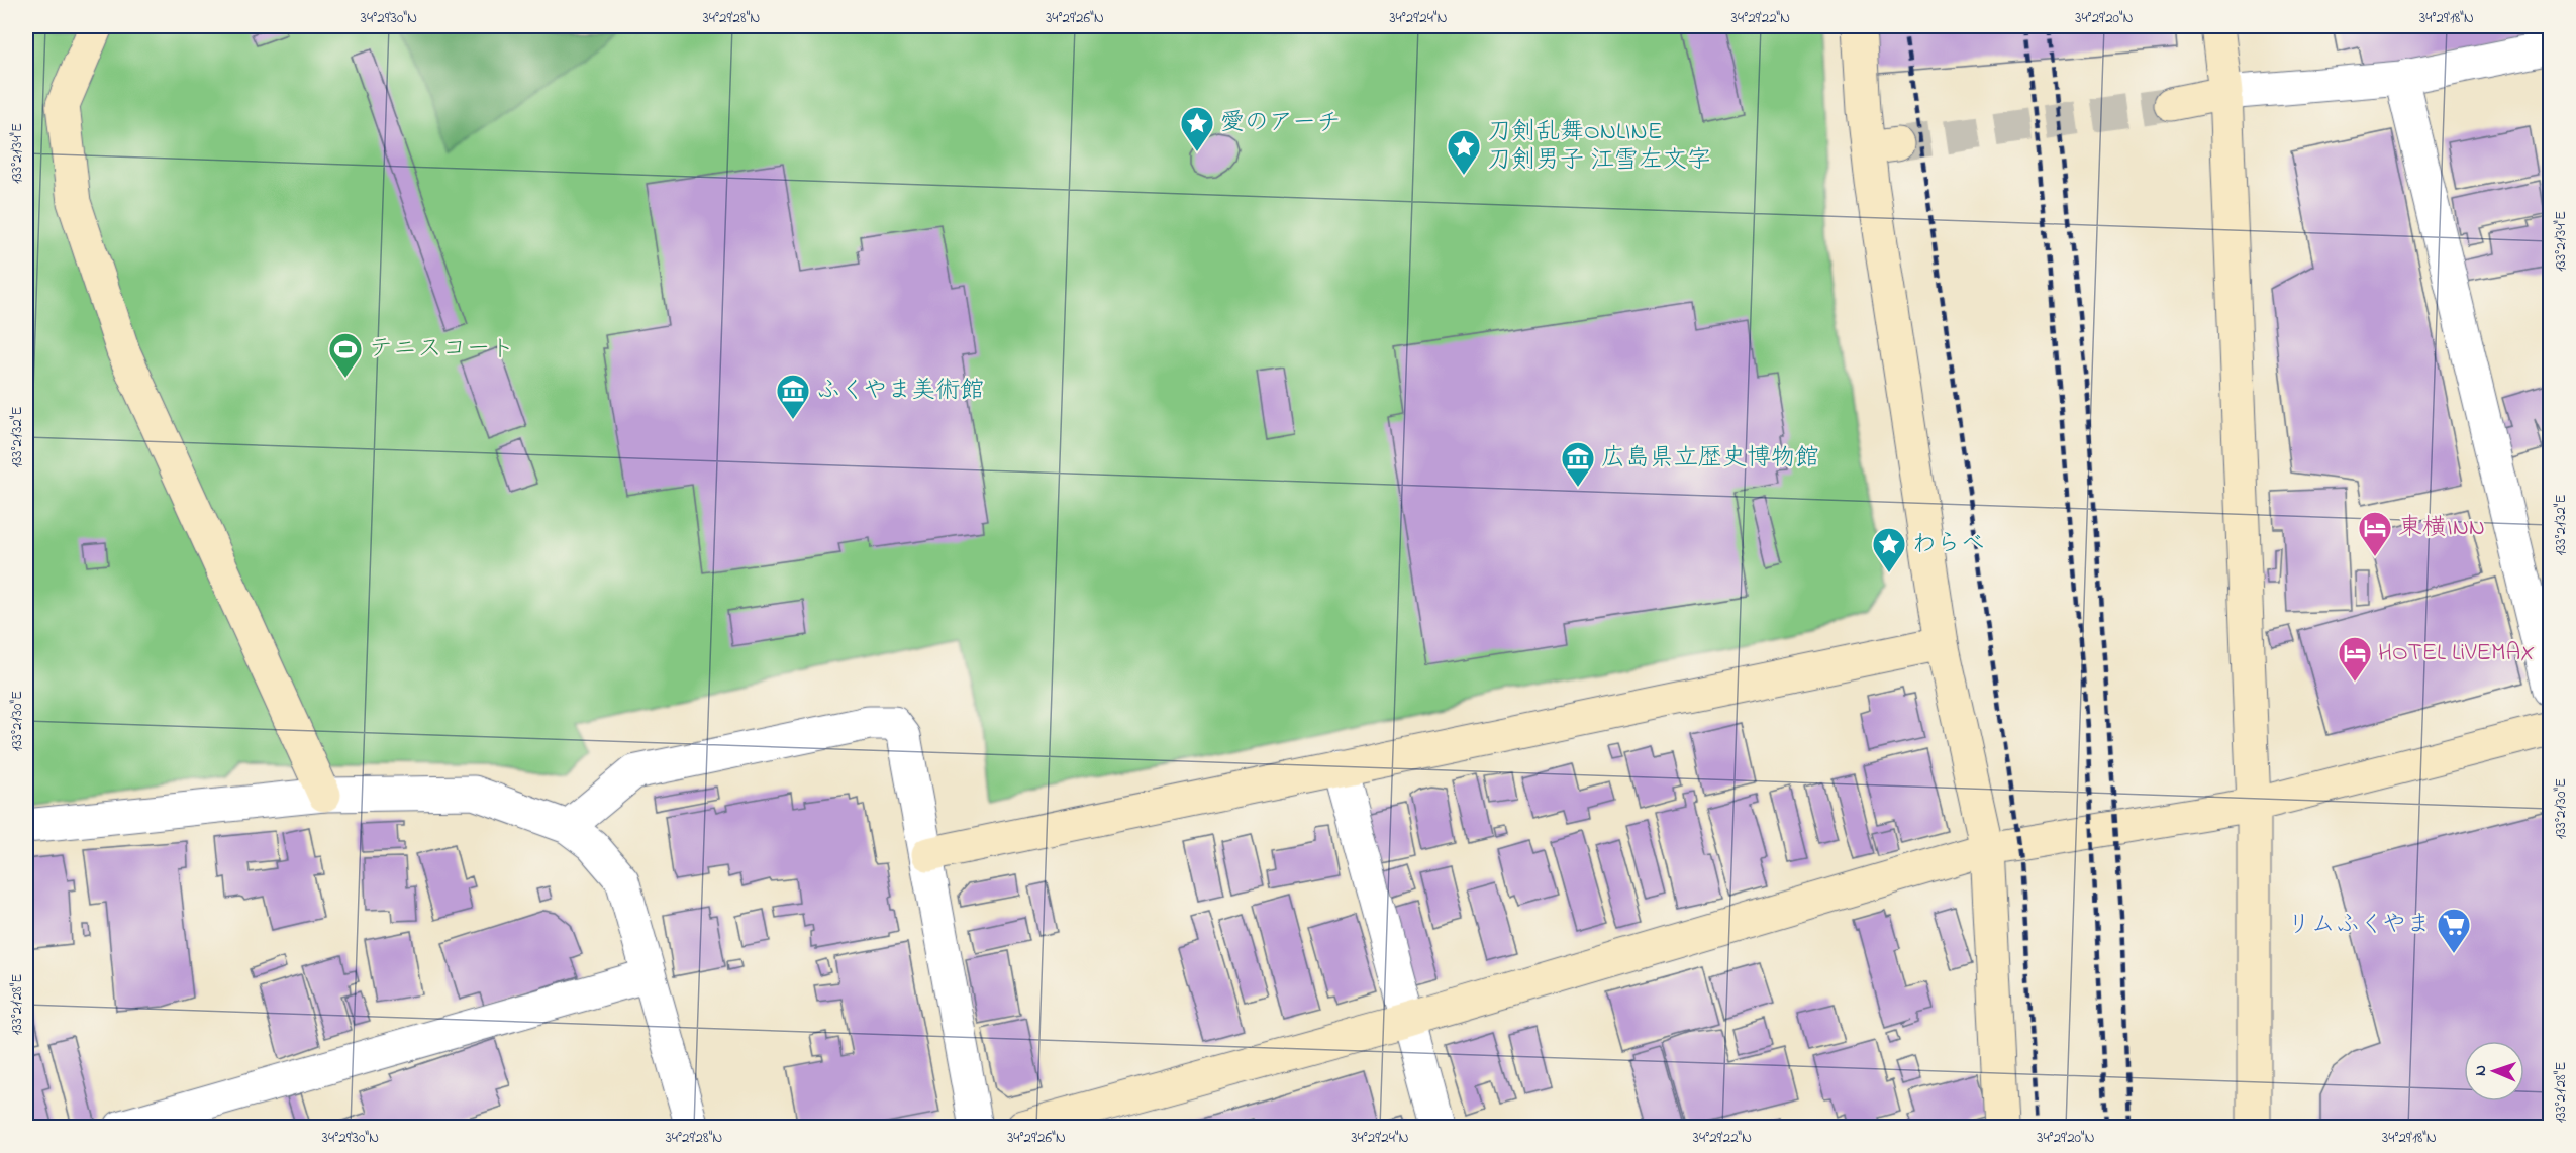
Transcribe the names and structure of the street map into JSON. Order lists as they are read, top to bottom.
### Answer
{
  "places": {
    "place": ["愛のアーチ", "刀剣乱舞ONLINE 刀剣男子 江雪左文字", "わらべ"],
    "sports": ["テニスコート"],
    "museum": ["ふくやま美術館", "広島県立歴史博物館"],
    "hotel": ["東横INN", "HOTEL LiVEMAX"],
    "supermarket": ["リムふくやま"]
  },
  "north": "left",
  "coordinates": [
    "34°29'30\"N",
    "34°29'28\"N",
    "34°29'26\"N",
    "34°29'24\"N",
    "34°29'22\"N",
    "34°29'20\"N",
    "34°29'18\"N",
    "133°21'34\"E",
    "133°21'32\"E",
    "133°21'30\"E",
    "133°21'28\"E"
  ]
}
